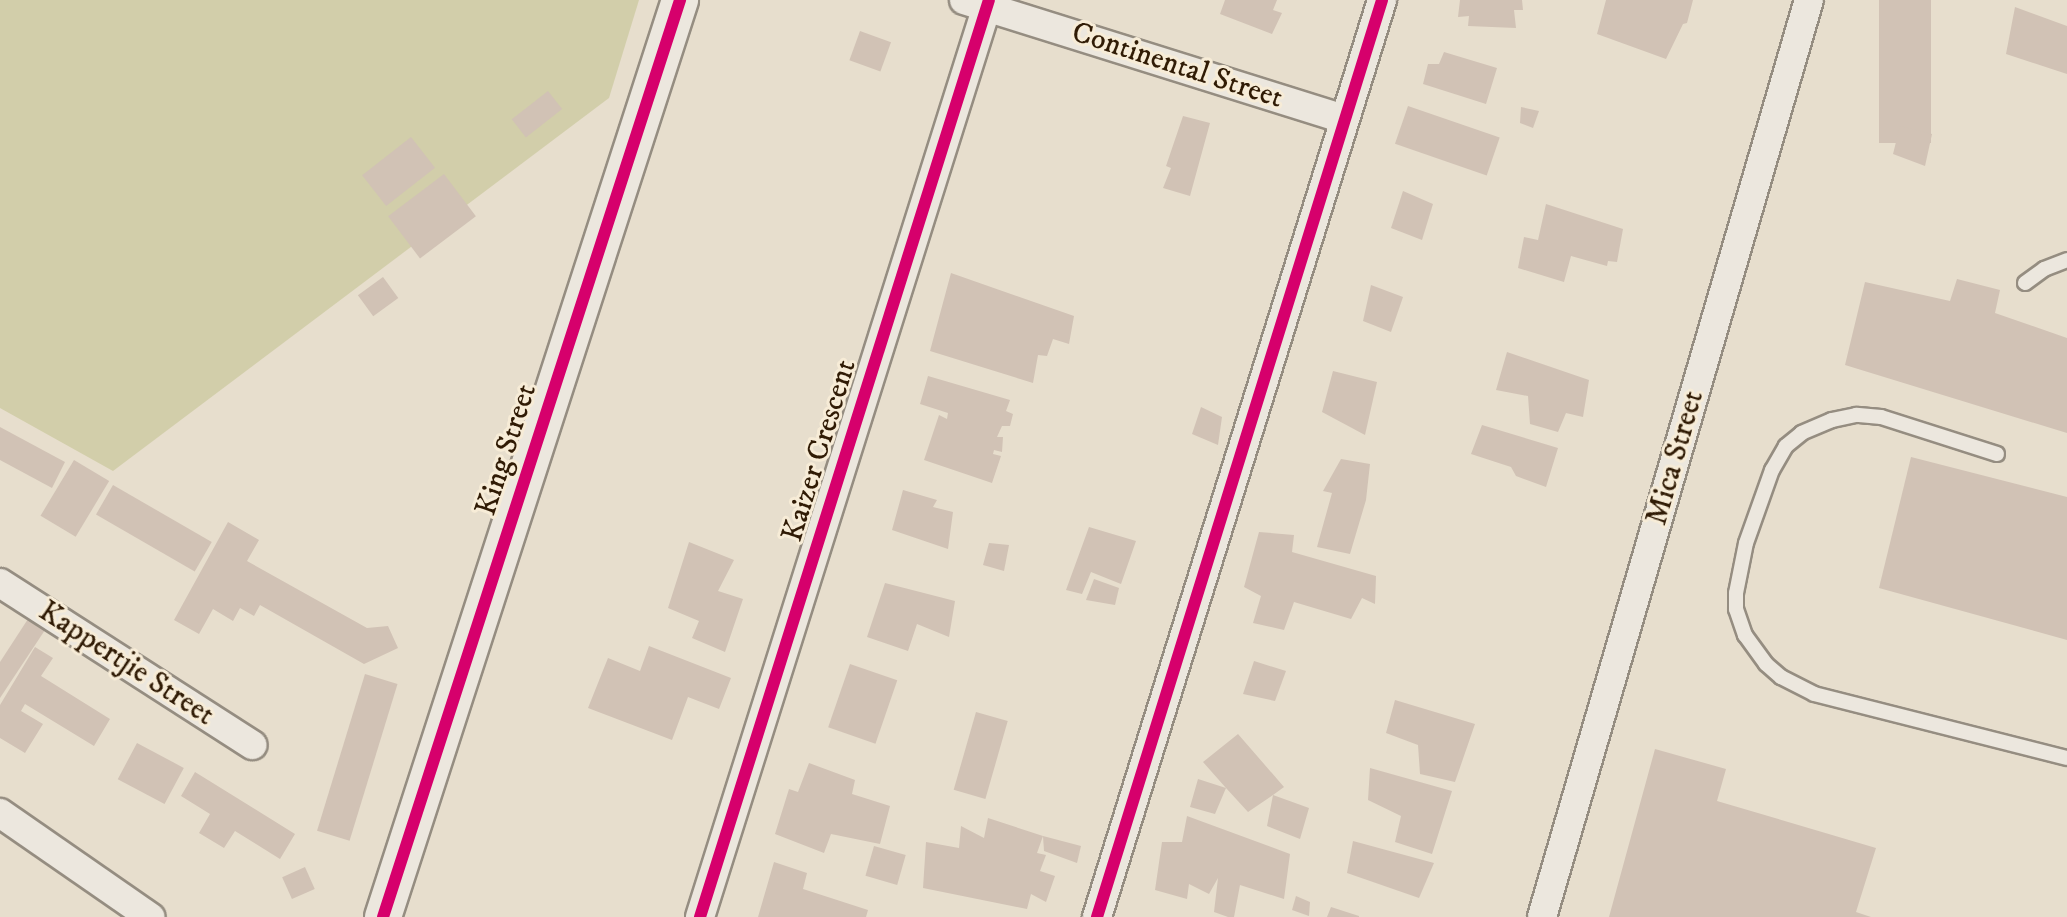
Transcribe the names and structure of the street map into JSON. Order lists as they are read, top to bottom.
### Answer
{
  "streets": {
    "street": [
      "Continental Street",
      "King Street",
      "Kaizer Crescent",
      "Mica Street",
      "Kappertjie Street"
    ]
  },
  "crossings": [
    ["Continental Street", "Kaizer Crescent"]
  ]
}
